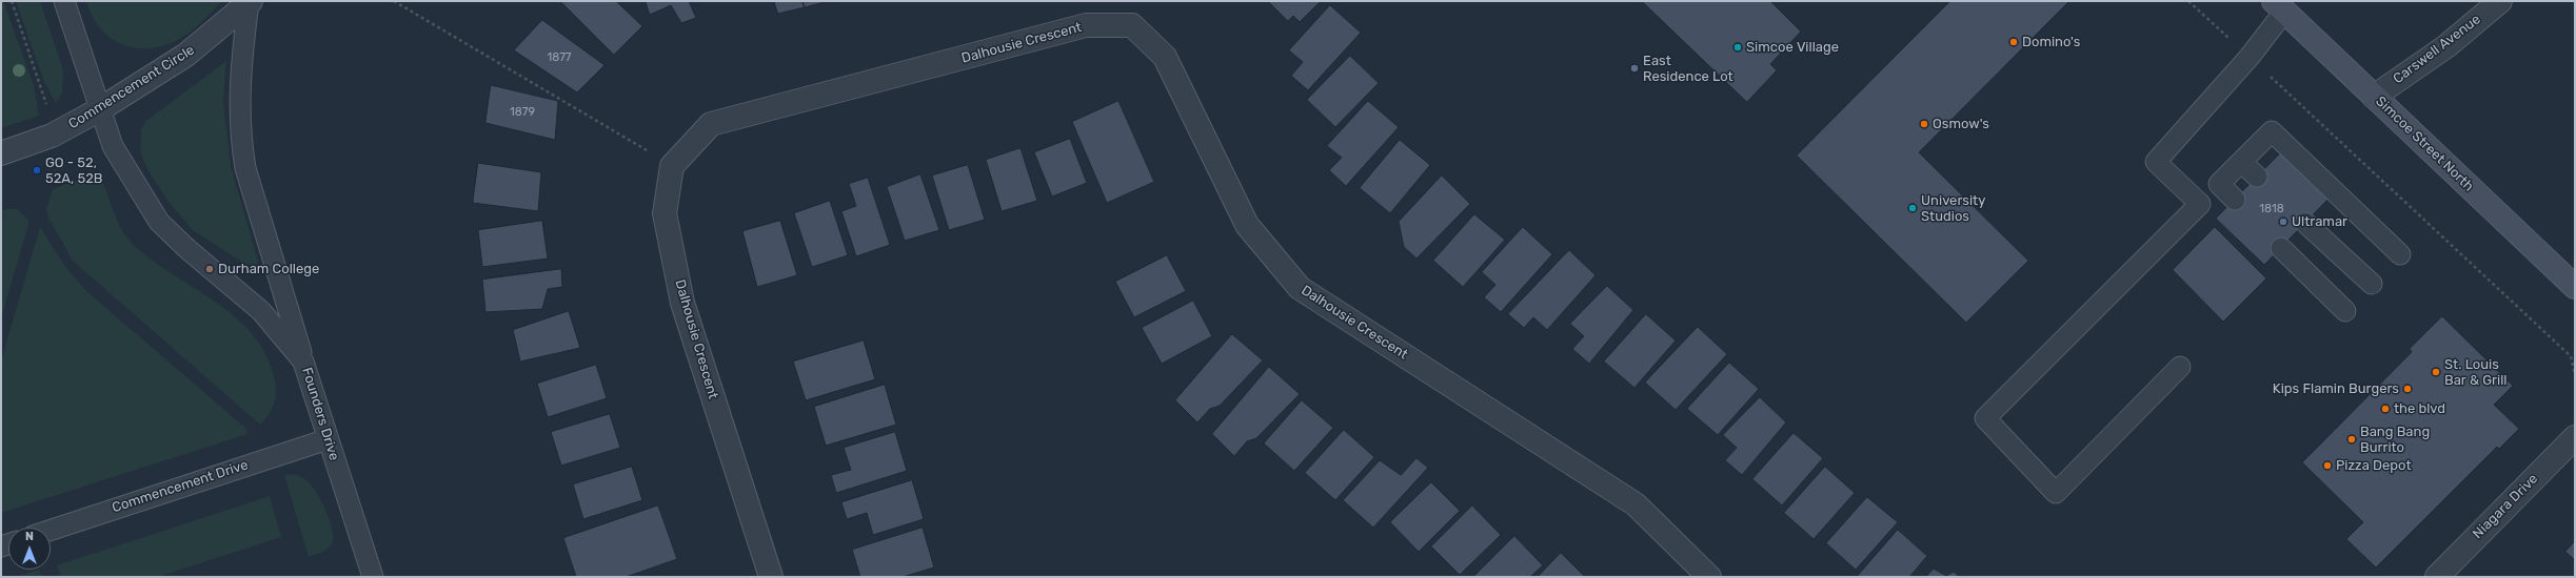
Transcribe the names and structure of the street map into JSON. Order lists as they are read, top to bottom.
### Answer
{
  "streets": {
    "main road": ["Simcoe Street North"],
    "street": [
      "Dalhousie Crescent",
      "Carswell Avenue",
      "Commencement Circle",
      "Niagara Drive"
    ],
    "lane": ["Founders Drive", "Commencement Drive"]
  },
  "crossings": [
    ["Carswell Avenue", "Simcoe Street North"],
    ["Commencement Circle", "Founders Drive"],
    ["Founders Drive", "Commencement Drive"]
  ],
  "places": [
    "Domino's",
    "Simcoe Village",
    "East Residence Lot",
    "Osmow's",
    "GO - 52, 52A, 52B",
    "University Studios",
    "Ultramar",
    "Durham College",
    "St. Louis Bar & Grill",
    "Kips Flamin Burgers",
    "the blvd",
    "Bang Bang Burrito",
    "Pizza Depot"
  ],
  "house_numbers": ["1877", "1879", "1818"],
  "north": "top"
}
